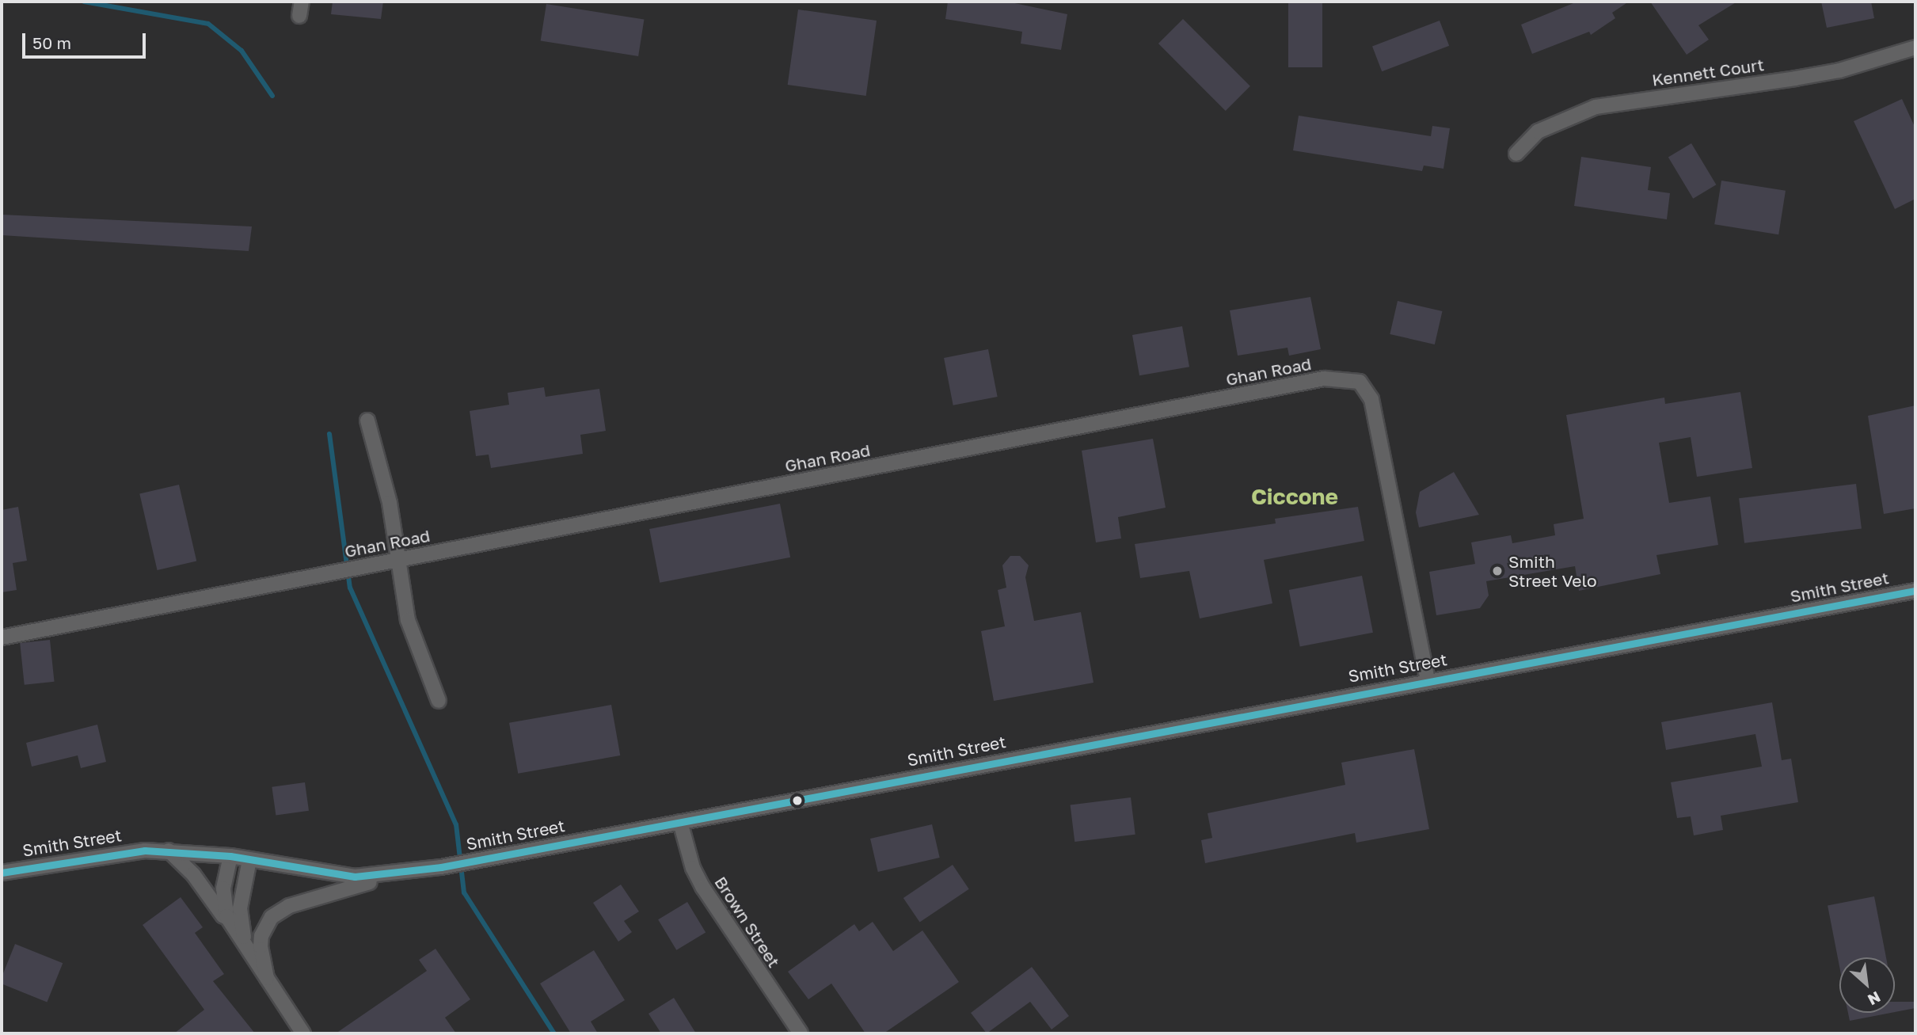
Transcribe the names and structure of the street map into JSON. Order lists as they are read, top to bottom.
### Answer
{
  "streets": {
    "street": [
      "Kennett Court",
      "Ghan Road",
      "Smith Street",
      "Brown Street"
    ]
  },
  "crossings": [
    ["Ghan Road", "Smith Street"],
    ["Smith Street", "Brown Street"]
  ],
  "districts": ["Ciccone"],
  "places": ["Smith Street Velo"],
  "scale_bar": "50 m",
  "north": "bottom right"
}
